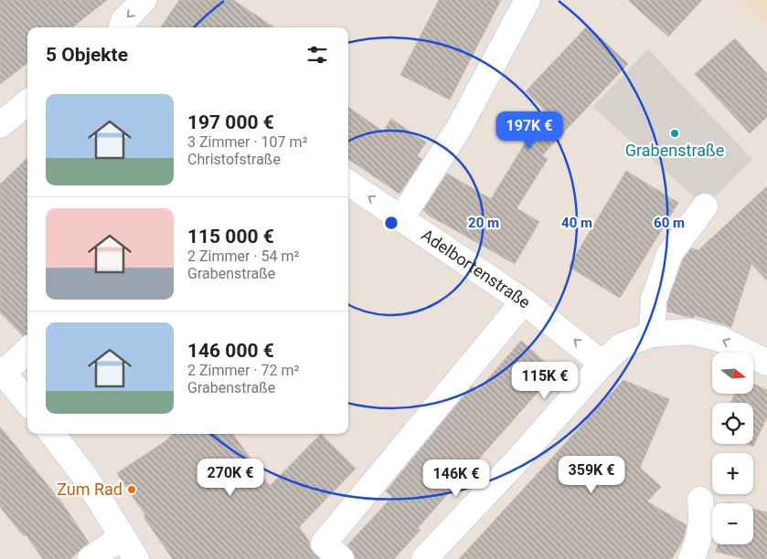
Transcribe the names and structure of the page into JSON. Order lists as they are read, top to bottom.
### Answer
{
  "streets": {
    "street": ["Adelbortenstraße"]
  },
  "one_way": ["Adelbortenstraße"],
  "places": ["Grabenstraße", "Zum Rad"],
  "north": "right",
  "page": {
    "heading": "5 Objekte",
    "list": [
      {
        "name": "197 000 €",
        "note": "3 Zimmer · 107 m² · Christofstraße"
      },
      {
        "name": "115 000 €",
        "note": "2 Zimmer · 54 m² · Grabenstraße"
      },
      {
        "name": "146 000 €",
        "note": "2 Zimmer · 72 m² · Grabenstraße"
      }
    ],
    "price": [
      "197K €",
      "115K €",
      "359K €",
      "270K €",
      "146K €"
    ],
    "map_buttons": ["+", "−"]
  },
  "rings": ["20 m", "40 m", "60 m"]
}
